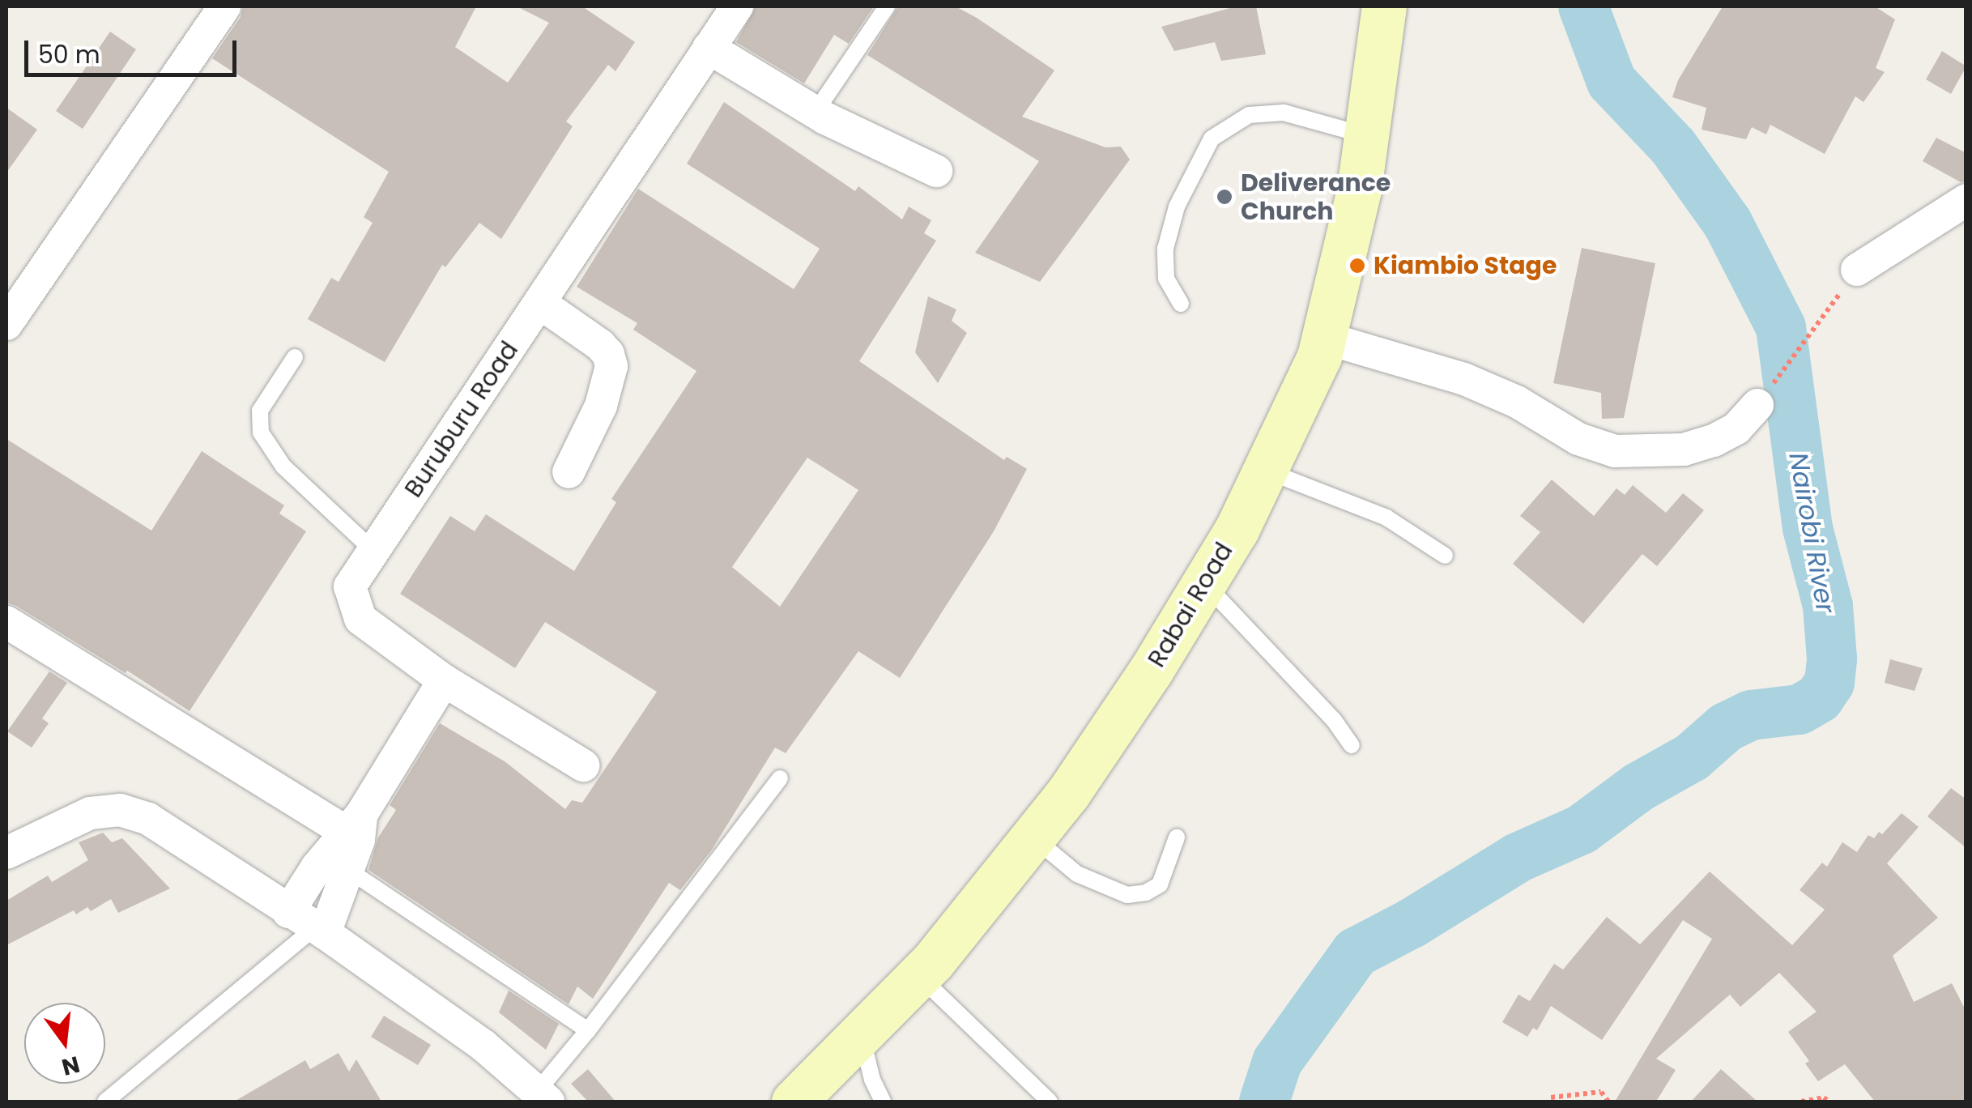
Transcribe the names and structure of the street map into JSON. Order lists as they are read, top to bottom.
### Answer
{
  "streets": {
    "main road": ["Rabai Road"],
    "street": ["Buruburu Road"]
  },
  "water": ["Nairobi River"],
  "places": ["Deliverance Church", "Kiambio Stage"],
  "scale_bar": "50 m",
  "north": "bottom"
}
